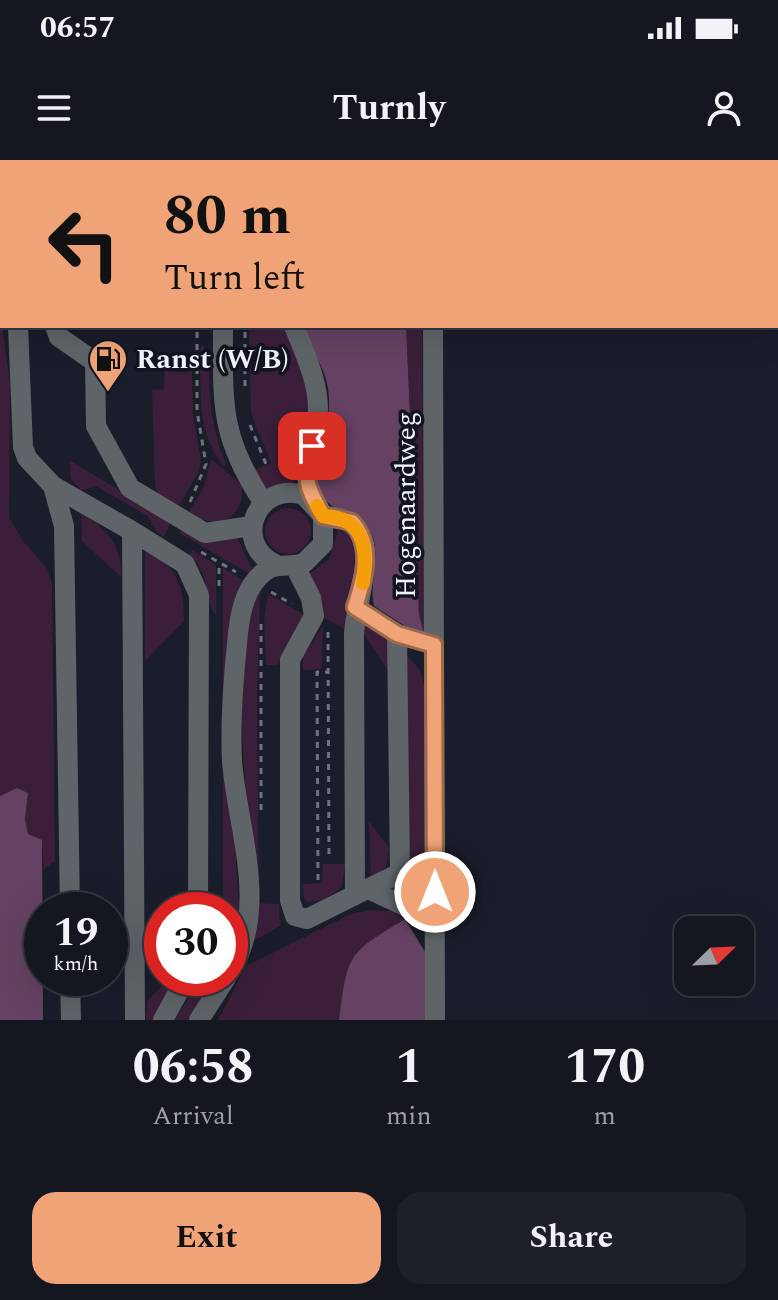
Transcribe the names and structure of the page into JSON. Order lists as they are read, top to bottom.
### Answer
{
  "streets": {
    "street": ["Hogenaardweg"]
  },
  "places": {
    "fuel station": ["Ranst (W/B)"]
  },
  "north": "top right",
  "page": {
    "status": "06:57",
    "header": "Turnly",
    "turn": ["80 m", "Turn left"],
    "speed": "19 km/h",
    "limit": "30",
    "eta": [
      "06:58",
      "Arrival",
      "1",
      "min",
      "170",
      "m"
    ],
    "buttons": ["Exit", "Share"]
  }
}
